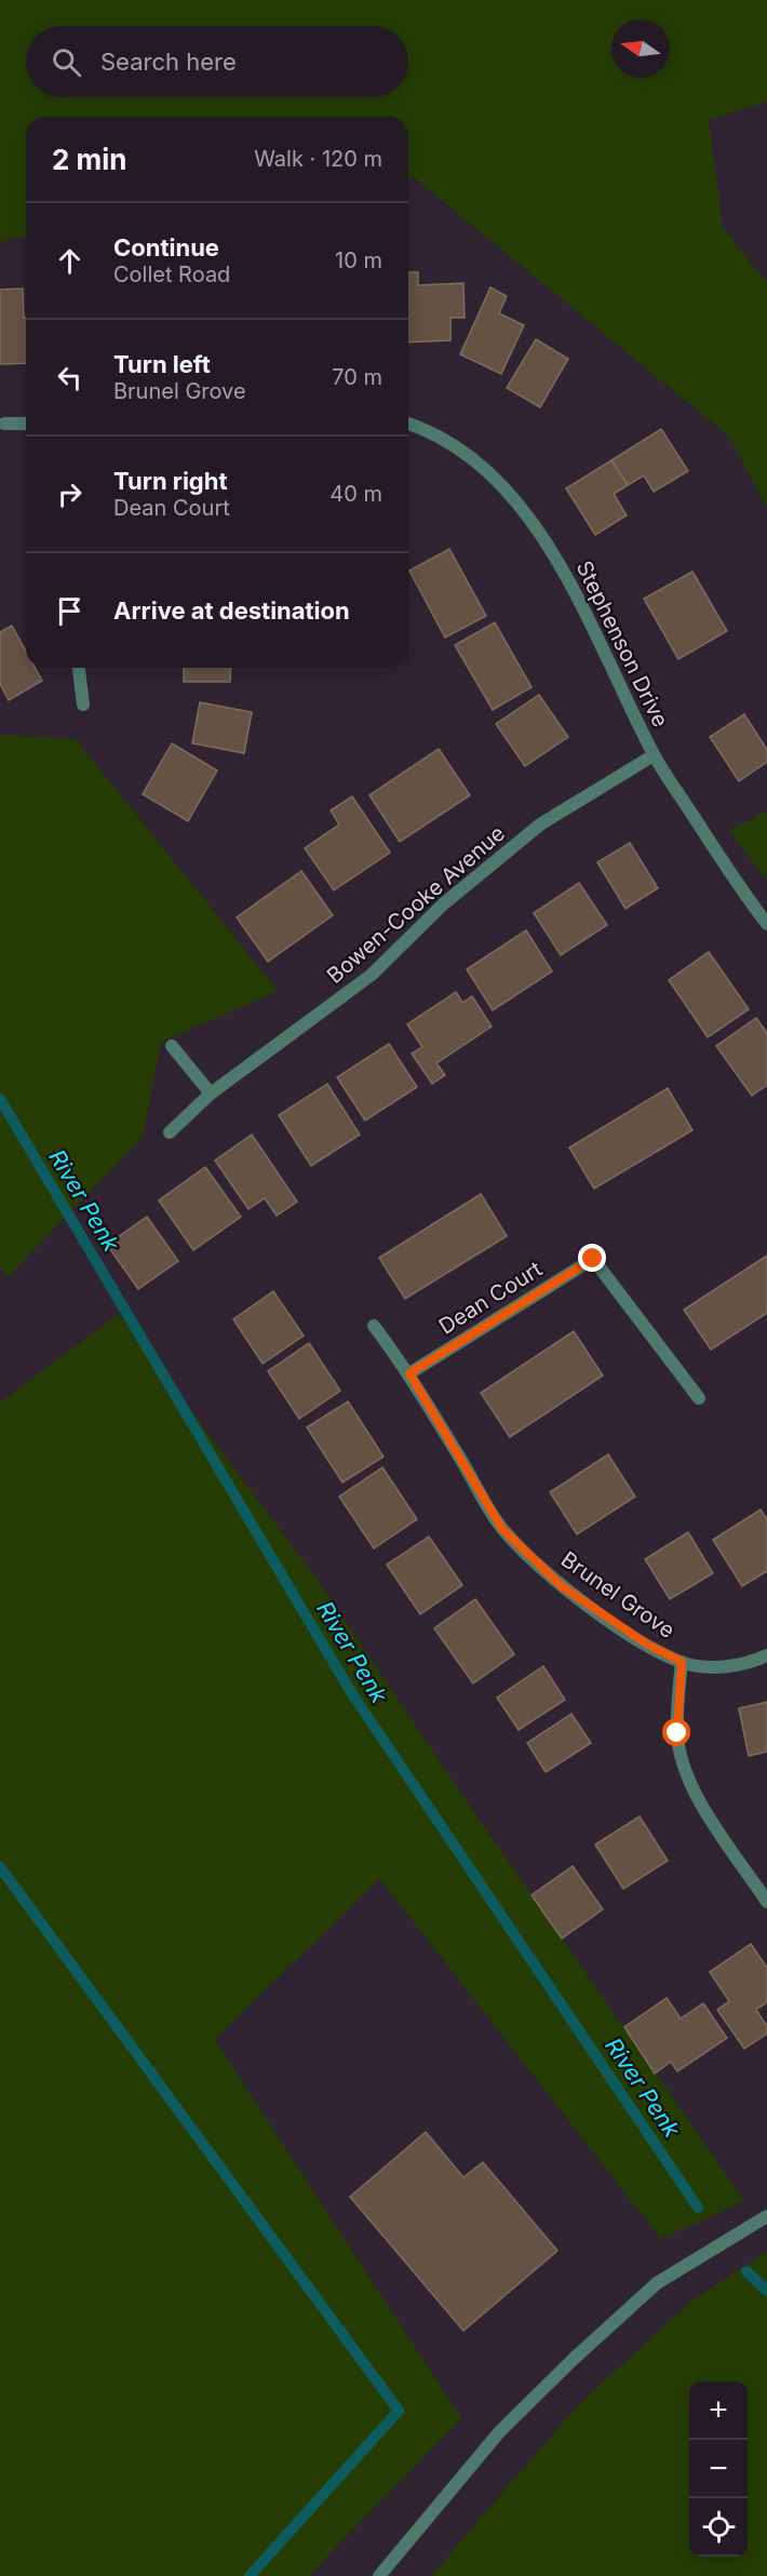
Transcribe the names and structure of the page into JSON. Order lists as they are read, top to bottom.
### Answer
{
  "streets": {
    "street": [
      "Stephenson Drive",
      "Bowen-Cooke Avenue",
      "Dean Court",
      "Brunel Grove"
    ]
  },
  "crossings": [
    ["Stephenson Drive", "Bowen-Cooke Avenue"],
    ["Dean Court", "Brunel Grove"]
  ],
  "water": ["River Penk"],
  "north": "left",
  "page": {
    "search": "Search here",
    "heading": ["2 min", "Walk · 120 m"],
    "list": [
      ["Continue", "Collet Road", "10 m"],
      ["Turn left", "Brunel Grove", "70 m"],
      ["Turn right", "Dean Court", "40 m"],
      "Arrive at destination"
    ],
    "map_buttons": ["+", "−"]
  }
}
